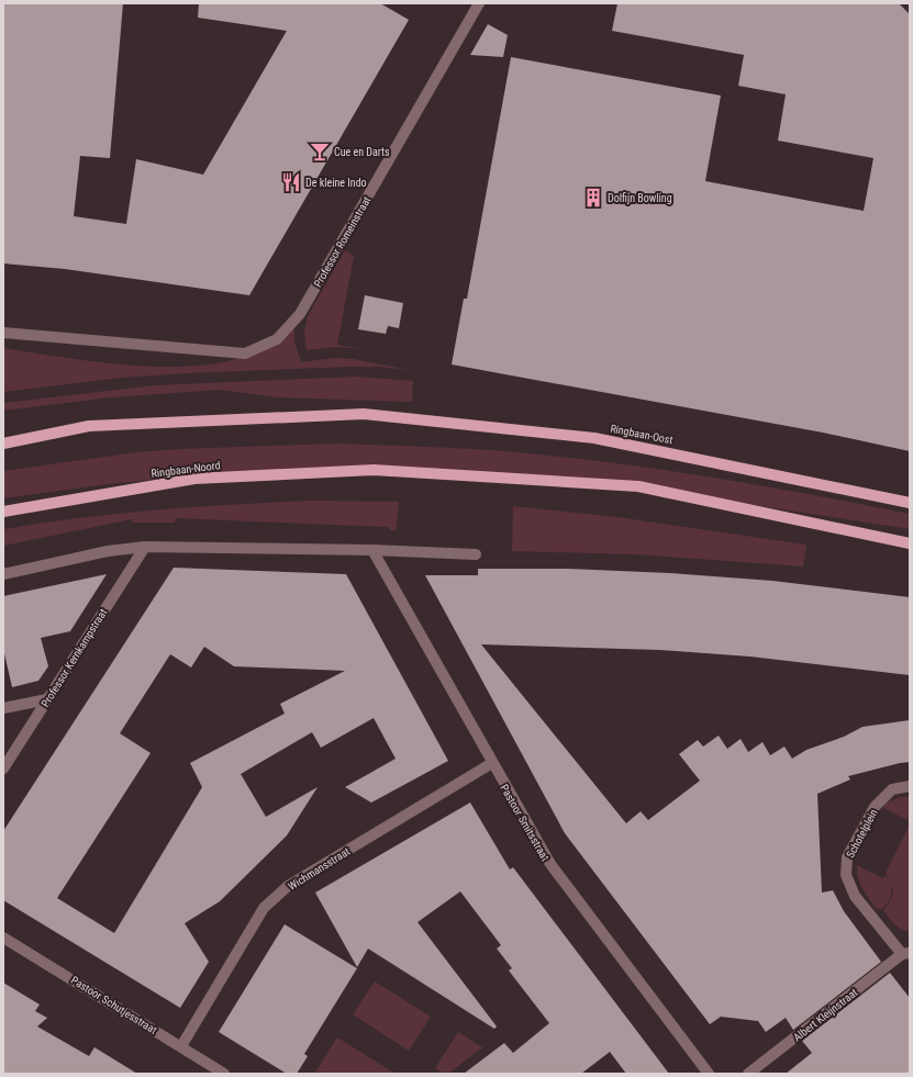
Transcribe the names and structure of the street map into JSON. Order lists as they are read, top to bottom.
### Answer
{
  "streets": {
    "main road": ["Ringbaan-Oost", "Ringbaan-Noord"],
    "street": [
      "Professor Romeinstraat",
      "Professor Kernkampstraat",
      "Pastoor Smitsstraat",
      "Schotelplein",
      "Wichmansstraat",
      "Pastoor Schutjesstraat",
      "Albert Kleijnstraat"
    ]
  },
  "crossings": [
    ["Pastoor Smitsstraat", "Wichmansstraat"],
    ["Schotelplein", "Albert Kleijnstraat"],
    ["Wichmansstraat", "Pastoor Schutjesstraat"]
  ],
  "places": {
    "bar": ["Cue en Darts"],
    "restaurant": ["De kleine Indo"],
    "building": ["Dolfijn Bowling"]
  }
}
